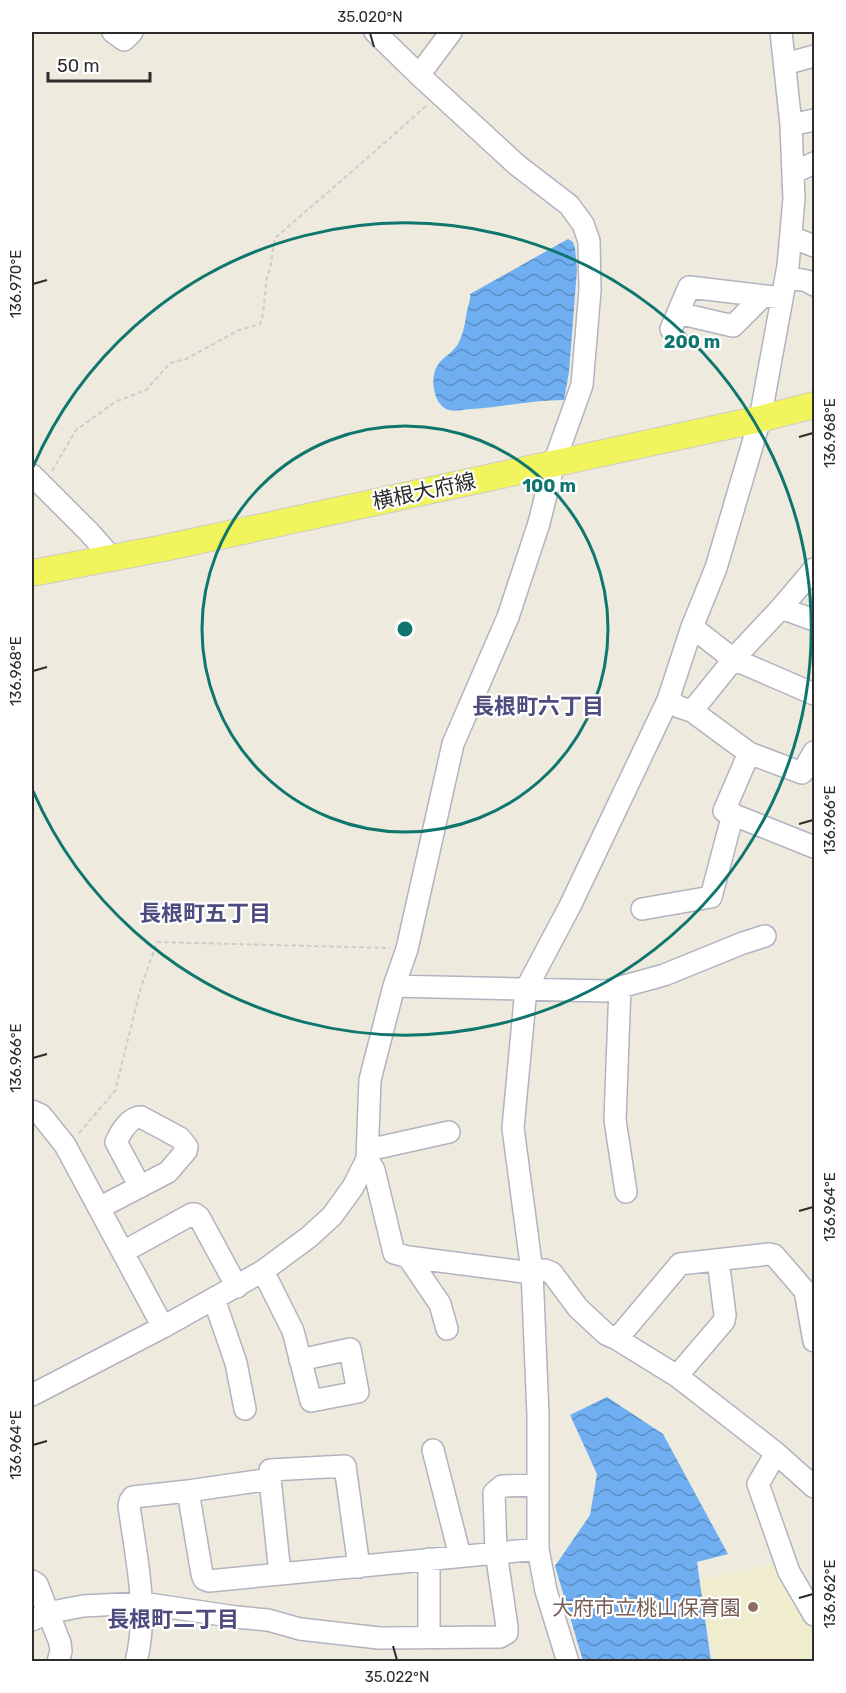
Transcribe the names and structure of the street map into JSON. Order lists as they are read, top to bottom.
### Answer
{
  "streets": {
    "main road": ["横根大府線"]
  },
  "districts": ["長根町六丁目", "長根町五丁目", "長根町二丁目"],
  "places": ["大府市立桃山保育園"],
  "scale_bar": "50 m",
  "coordinates": [
    "35.020°N",
    "136.970°E",
    "136.968°E",
    "136.966°E",
    "136.964°E",
    "136.962°E",
    "35.022°N"
  ],
  "rings": ["200 m", "100 m"]
}
